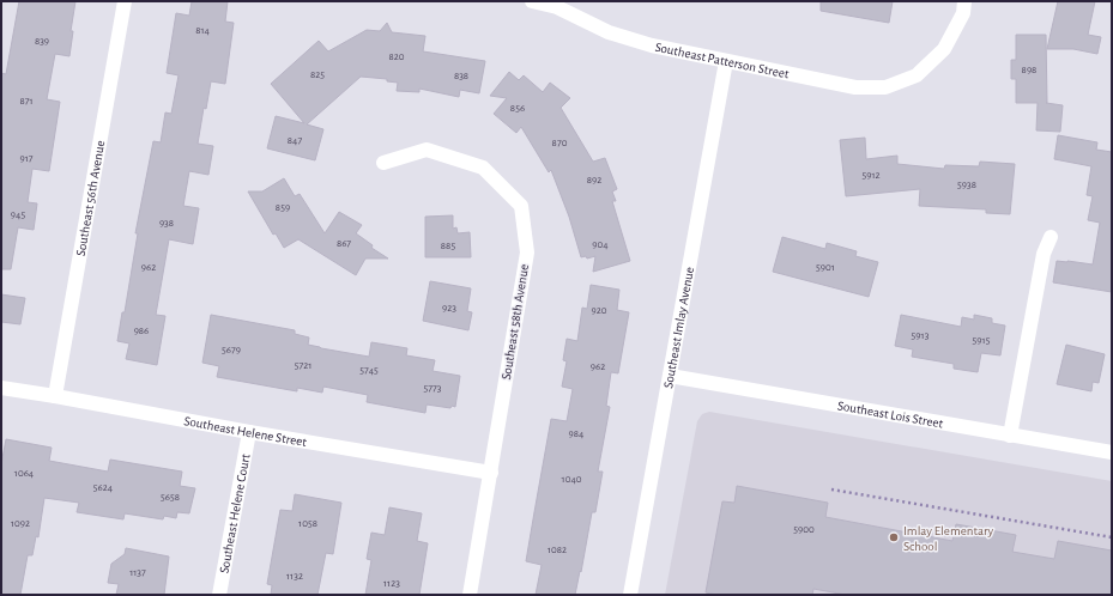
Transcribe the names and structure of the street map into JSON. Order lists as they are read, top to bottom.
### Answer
{
  "streets": {
    "street": [
      "Southeast Patterson Street",
      "Southeast 56th Avenue",
      "Southeast 58th Avenue",
      "Southeast Imlay Avenue",
      "Southeast Lois Street",
      "Southeast Helene Street",
      "Southeast Helene Court"
    ]
  },
  "crossings": [
    ["Southeast Patterson Street", "Southeast Imlay Avenue"],
    ["Southeast 56th Avenue", "Southeast Helene Street"],
    ["Southeast 58th Avenue", "Southeast Helene Street"],
    ["Southeast Imlay Avenue", "Southeast Lois Street"],
    ["Southeast Helene Street", "Southeast Helene Court"]
  ],
  "places": ["Imlay Elementary School"],
  "house_numbers": [
    "814",
    "839",
    "820",
    "898",
    "825",
    "838",
    "871",
    "856",
    "847",
    "870",
    "917",
    "5912",
    "892",
    "5938",
    "859",
    "945",
    "938",
    "867",
    "904",
    "885",
    "962",
    "5901",
    "923",
    "920",
    "986",
    "5913",
    "5915",
    "5679",
    "5721",
    "962",
    "5745",
    "5773",
    "984",
    "1064",
    "1040",
    "5624",
    "5658",
    "1092",
    "1058",
    "5900",
    "1082",
    "1137",
    "1132",
    "1123"
  ]
}
